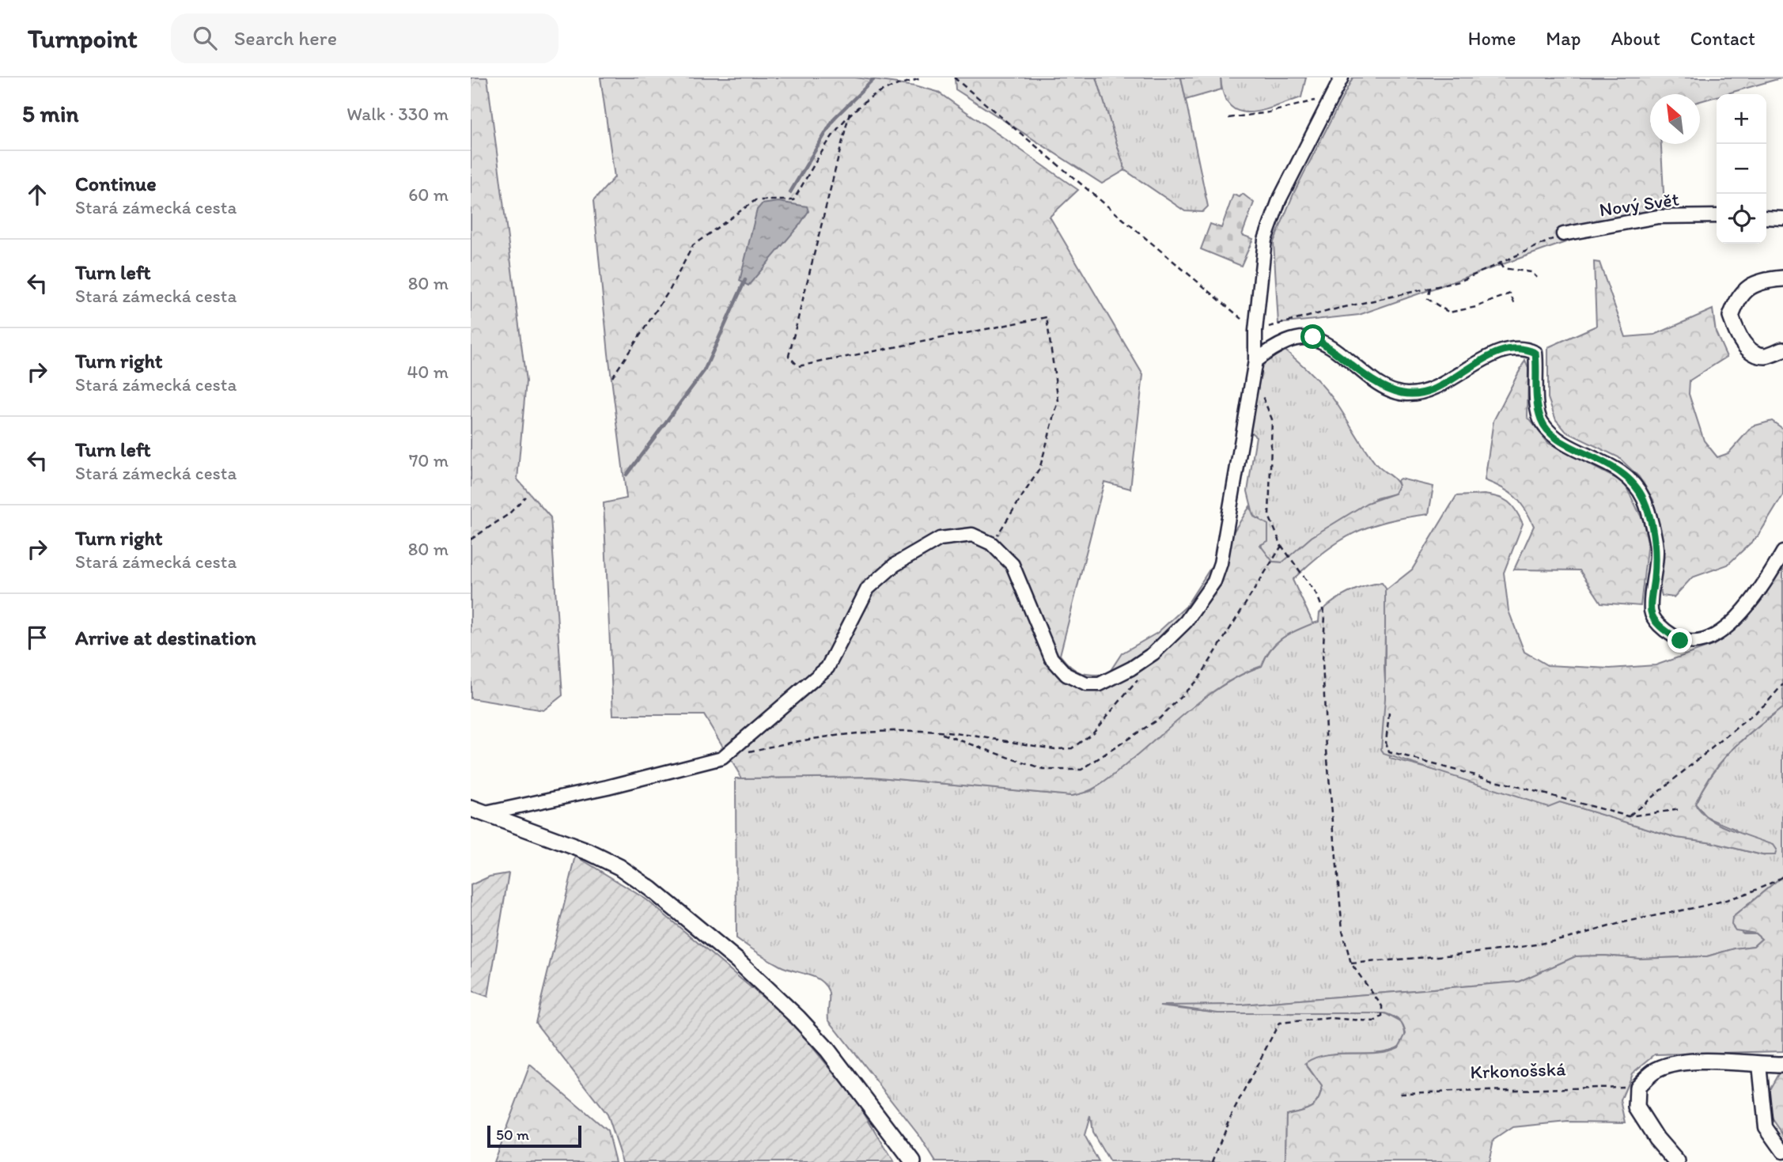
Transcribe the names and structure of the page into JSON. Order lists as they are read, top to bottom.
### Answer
{
  "streets": {
    "street": ["Nový Svět"],
    "path": ["Krkonošská"]
  },
  "scale_bar": "50 m",
  "north": "top left",
  "page": {
    "header": "Turnpoint",
    "search": "Search here",
    "nav": [
      "Home",
      "Map",
      "About",
      "Contact"
    ],
    "heading": ["5 min", "Walk · 330 m"],
    "map_buttons": ["+", "−"],
    "list": [
      ["Continue", "Stará zámecká cesta", "60 m"],
      ["Turn left", "Stará zámecká cesta", "80 m"],
      ["Turn right", "Stará zámecká cesta", "40 m"],
      ["Turn left", "Stará zámecká cesta", "70 m"],
      ["Turn right", "Stará zámecká cesta", "80 m"],
      "Arrive at destination"
    ],
    "scale": "50 m"
  }
}
